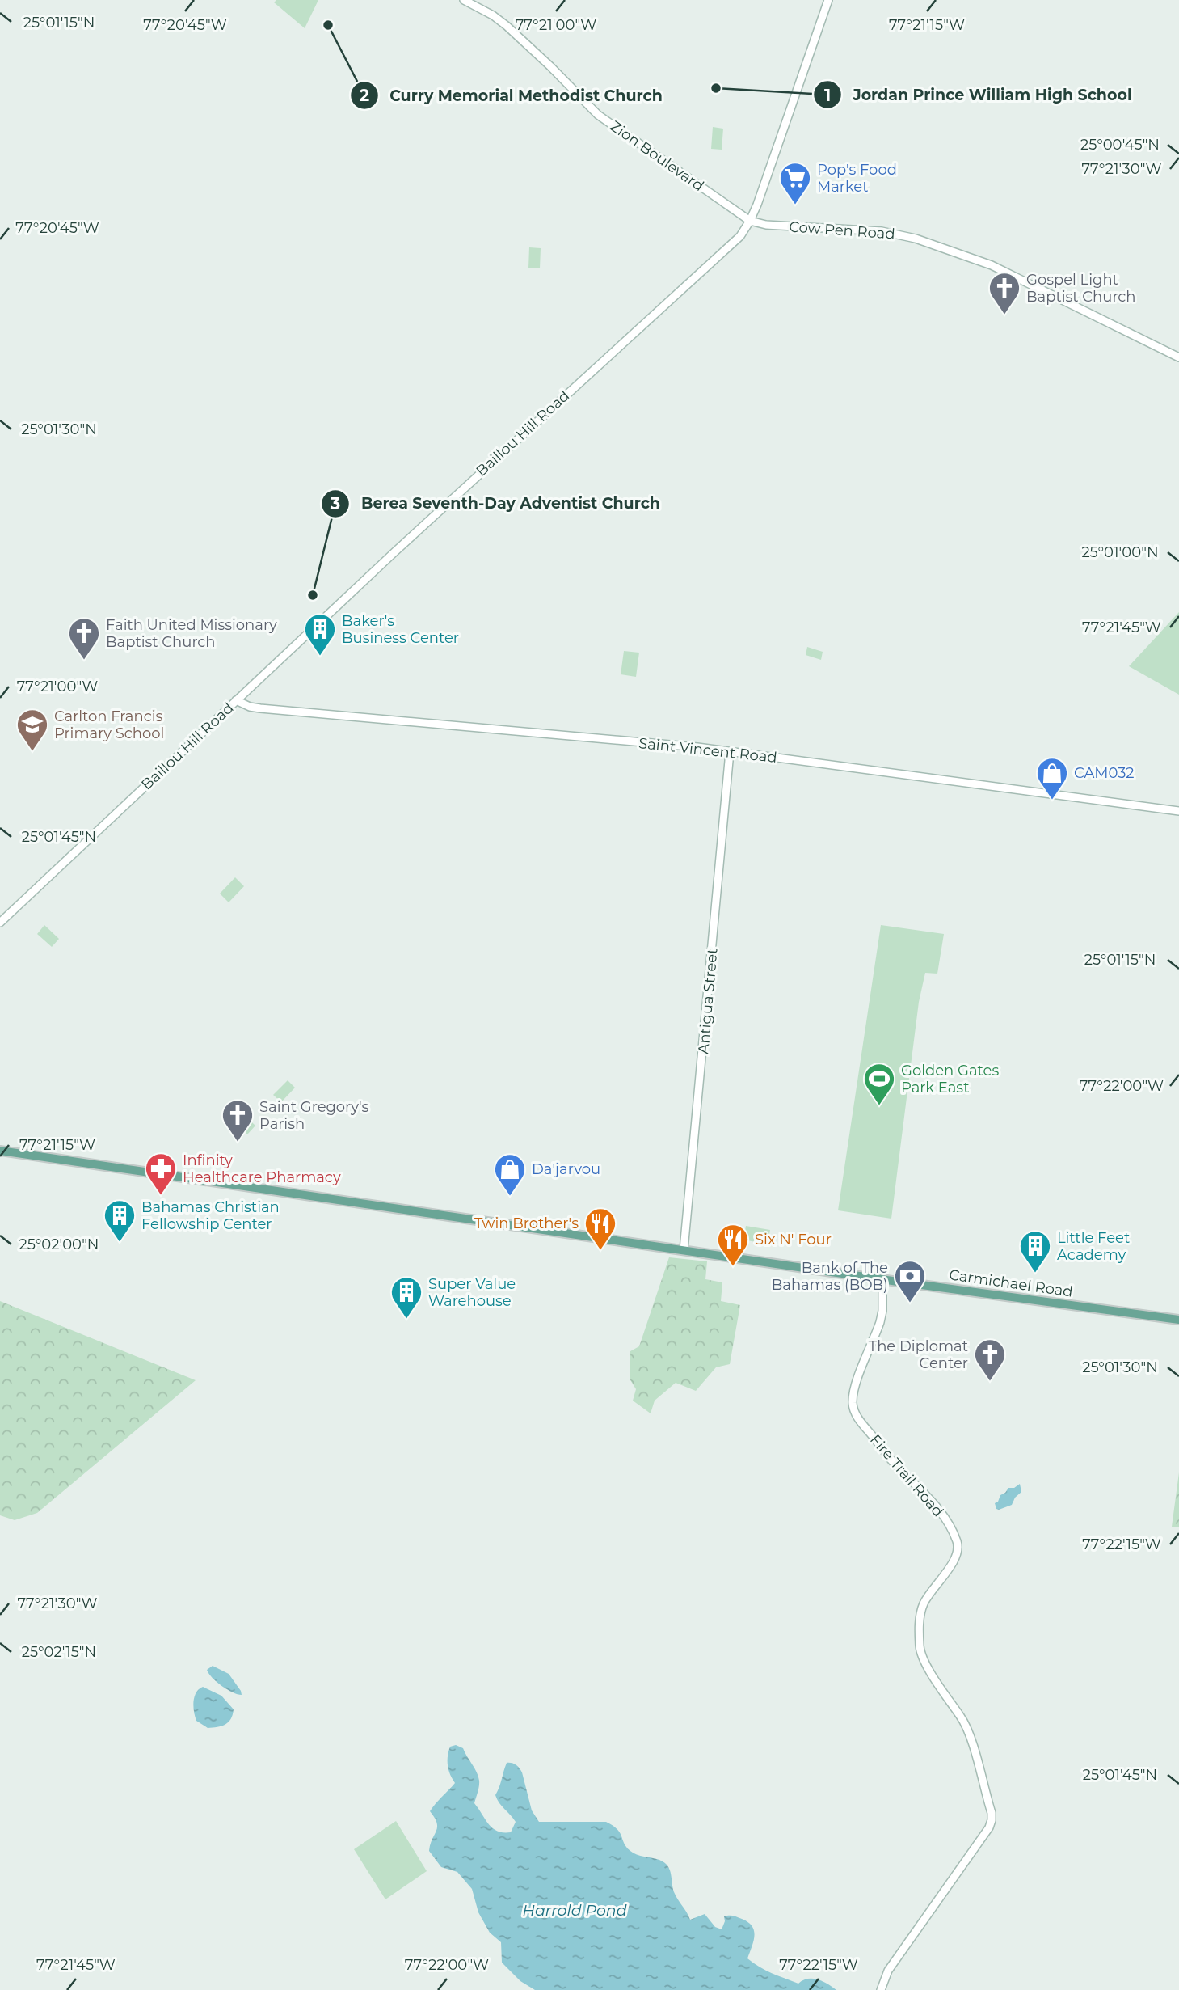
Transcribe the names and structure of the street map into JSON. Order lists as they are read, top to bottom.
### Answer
{
  "streets": {
    "main road": ["Carmichael Road"],
    "street": [
      "Zion Boulevard",
      "Cow Pen Road",
      "Baillou Hill Road",
      "Saint Vincent Road",
      "Antigua Street",
      "Fire Trail Road"
    ]
  },
  "crossings": [
    ["Zion Boulevard", "Cow Pen Road"],
    ["Zion Boulevard", "Baillou Hill Road"],
    ["Cow Pen Road", "Baillou Hill Road"],
    ["Baillou Hill Road", "Saint Vincent Road"],
    ["Saint Vincent Road", "Antigua Street"],
    ["Antigua Street", "Carmichael Road"],
    ["Carmichael Road", "Fire Trail Road"]
  ],
  "water": ["Harrold Pond"],
  "places": {
    "other": ["Curry Memorial Methodist Church", "Jordan Prince William High School", "Berea Seventh-Day Adventist Church"],
    "supermarket": ["Pop's Food Market"],
    "church": [
      "Gospel Light Baptist Church",
      "Faith United Missionary Baptist Church",
      "Saint Gregory's Parish",
      "The Diplomat Center"
    ],
    "building": [
      "Baker's Business Center",
      "Bahamas Christian Fellowship Center",
      "Little Feet Academy",
      "Super Value Warehouse"
    ],
    "school or university": ["Carlton Francis Primary School"],
    "shop": ["CAM032", "Da'jarvou"],
    "sports": ["Golden Gates Park East"],
    "pharmacy": ["Infinity Healthcare Pharmacy"],
    "restaurant": ["Twin Brother's", "Six N' Four"],
    "bank": ["Bank of The Bahamas (BOB)"]
  },
  "coordinates": [
    "25°01'15\"N",
    "77°20'45\"W",
    "77°21'00\"W",
    "77°21'15\"W",
    "25°00'45\"N",
    "77°21'30\"W",
    "25°01'30\"N",
    "25°01'00\"N",
    "77°21'45\"W",
    "25°01'45\"N",
    "77°22'00\"W",
    "25°02'00\"N",
    "77°22'15\"W",
    "25°02'15\"N"
  ]
}
